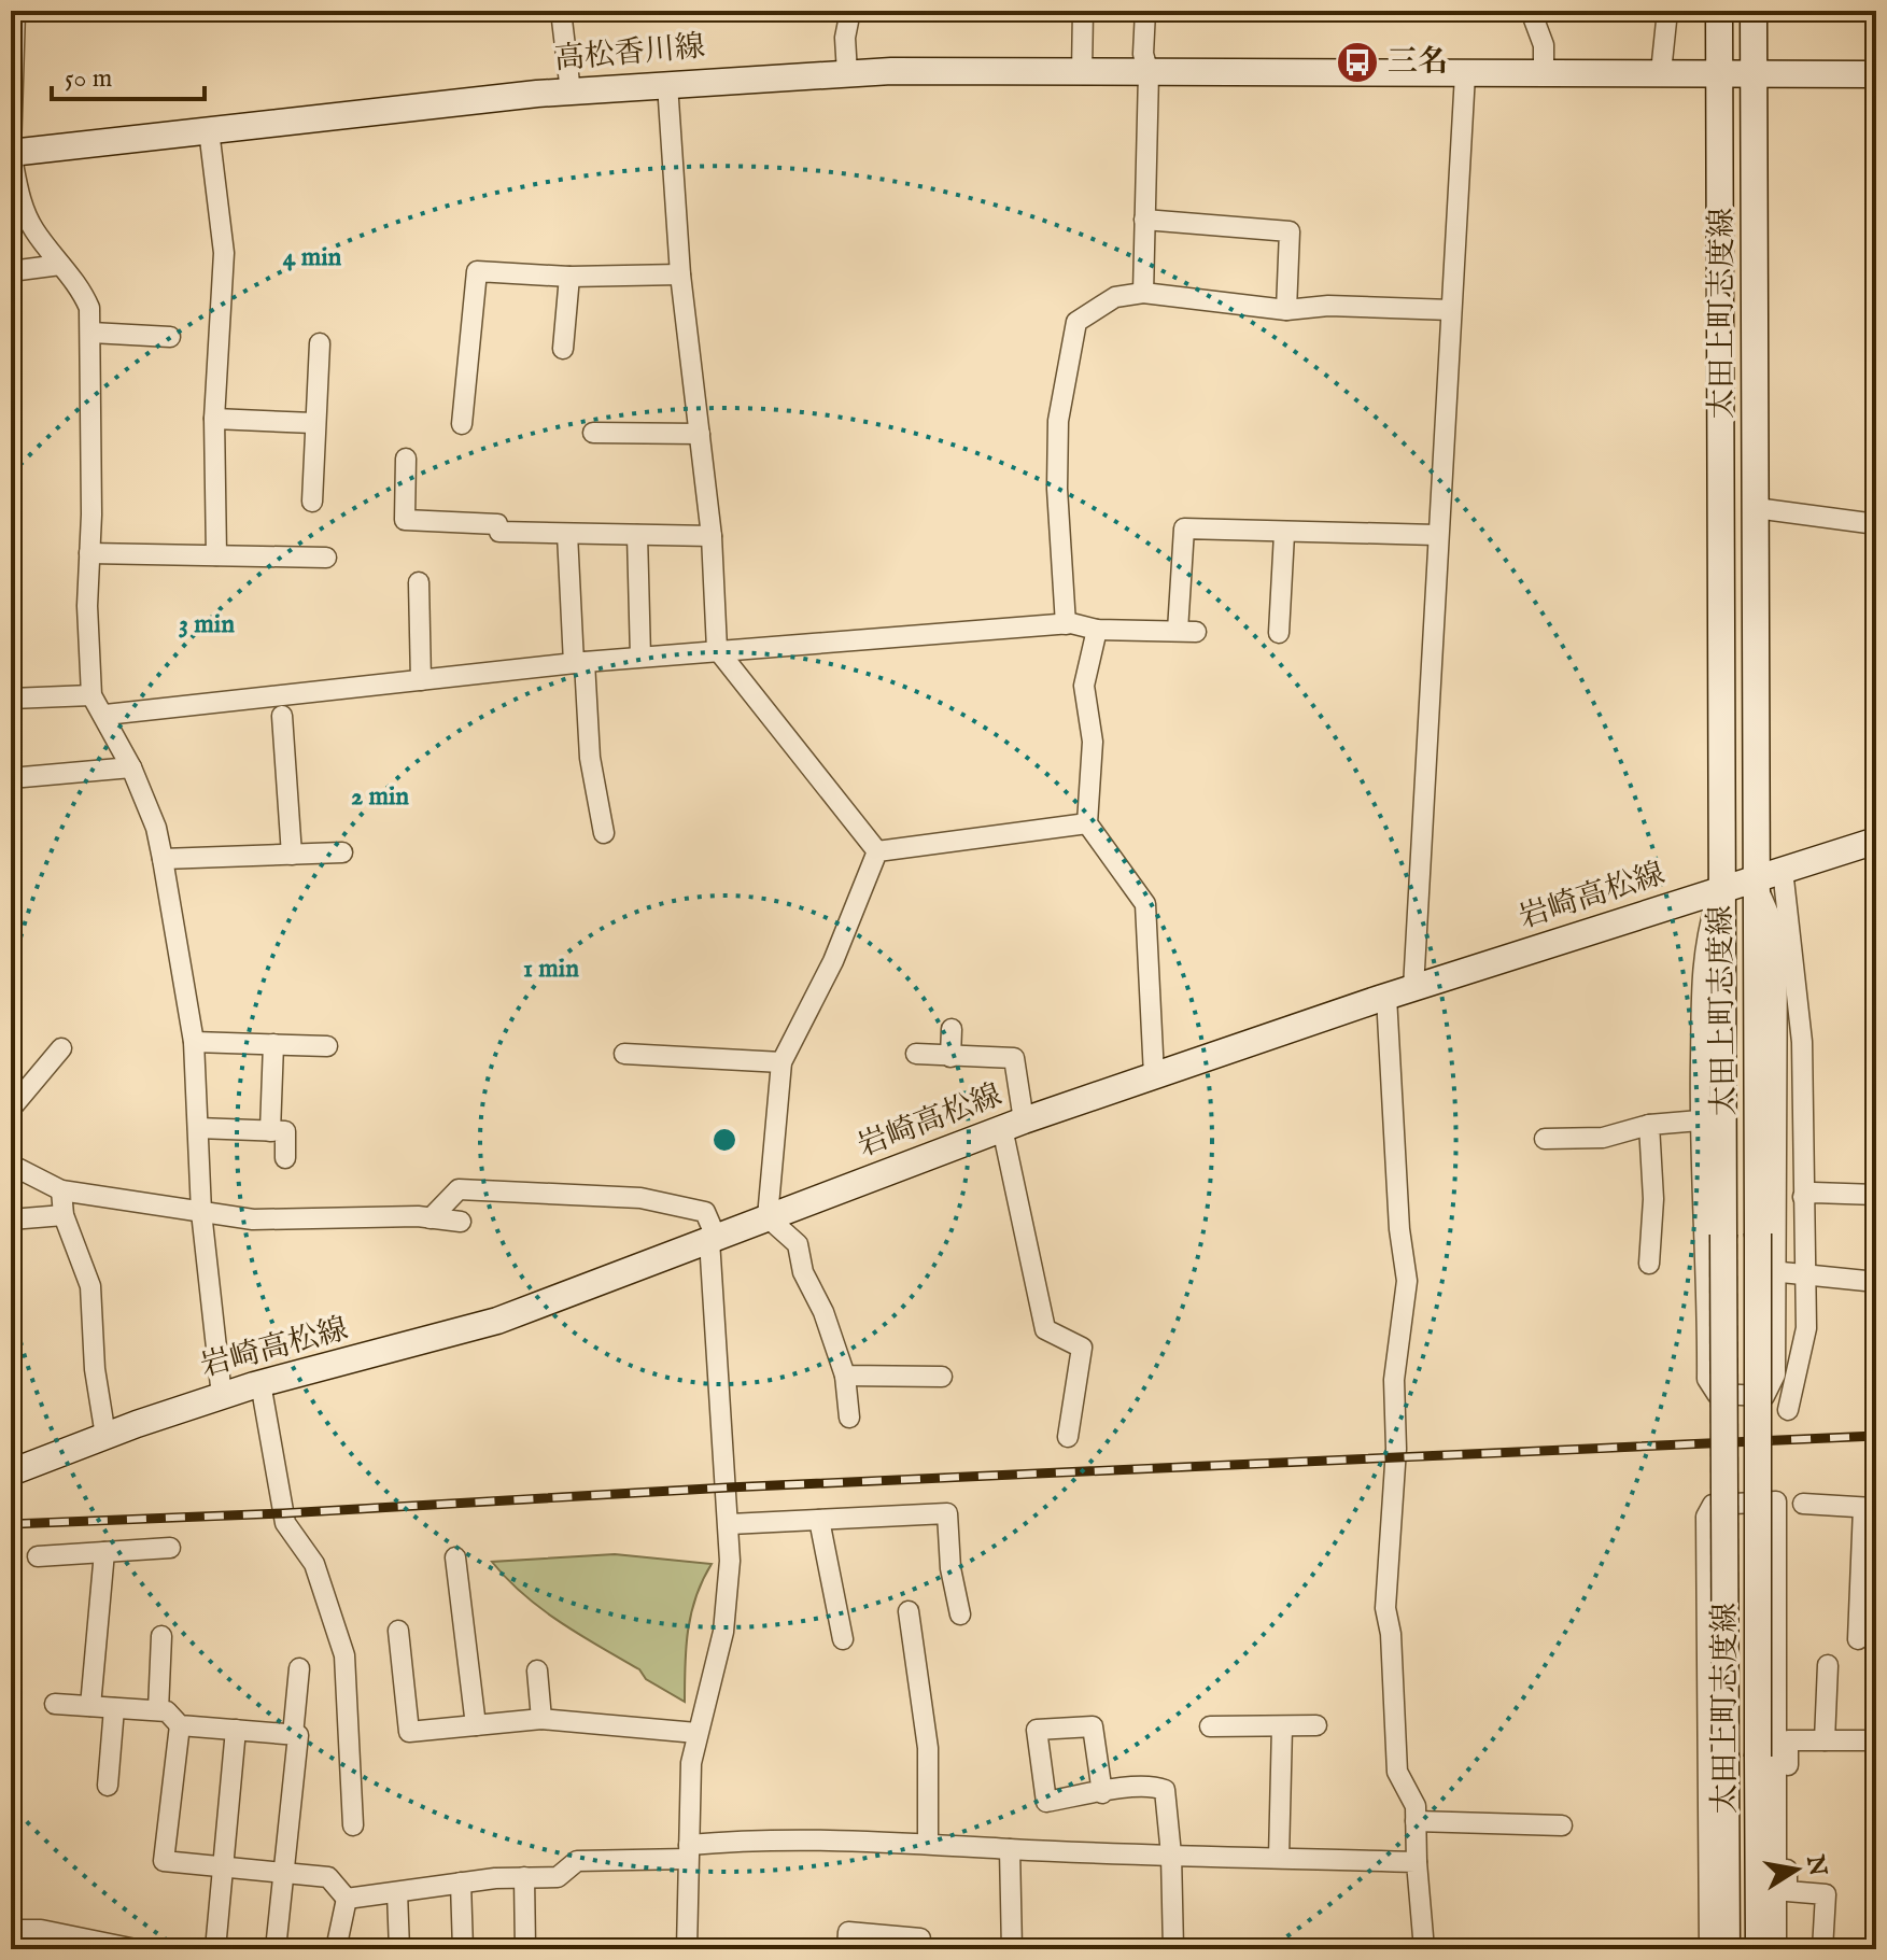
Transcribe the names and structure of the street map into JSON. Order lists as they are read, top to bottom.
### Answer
{
  "streets": {
    "main road": ["高松香川線", "太田上町志度線", "岩崎高松線"]
  },
  "crossings": [
    ["高松香川線", "太田上町志度線"],
    ["太田上町志度線", "岩崎高松線"]
  ],
  "places": {
    "bus stop": ["三名"]
  },
  "scale_bar": "50 m",
  "north": "right",
  "rings": [
    "4 min",
    "3 min",
    "2 min",
    "1 min"
  ]
}
